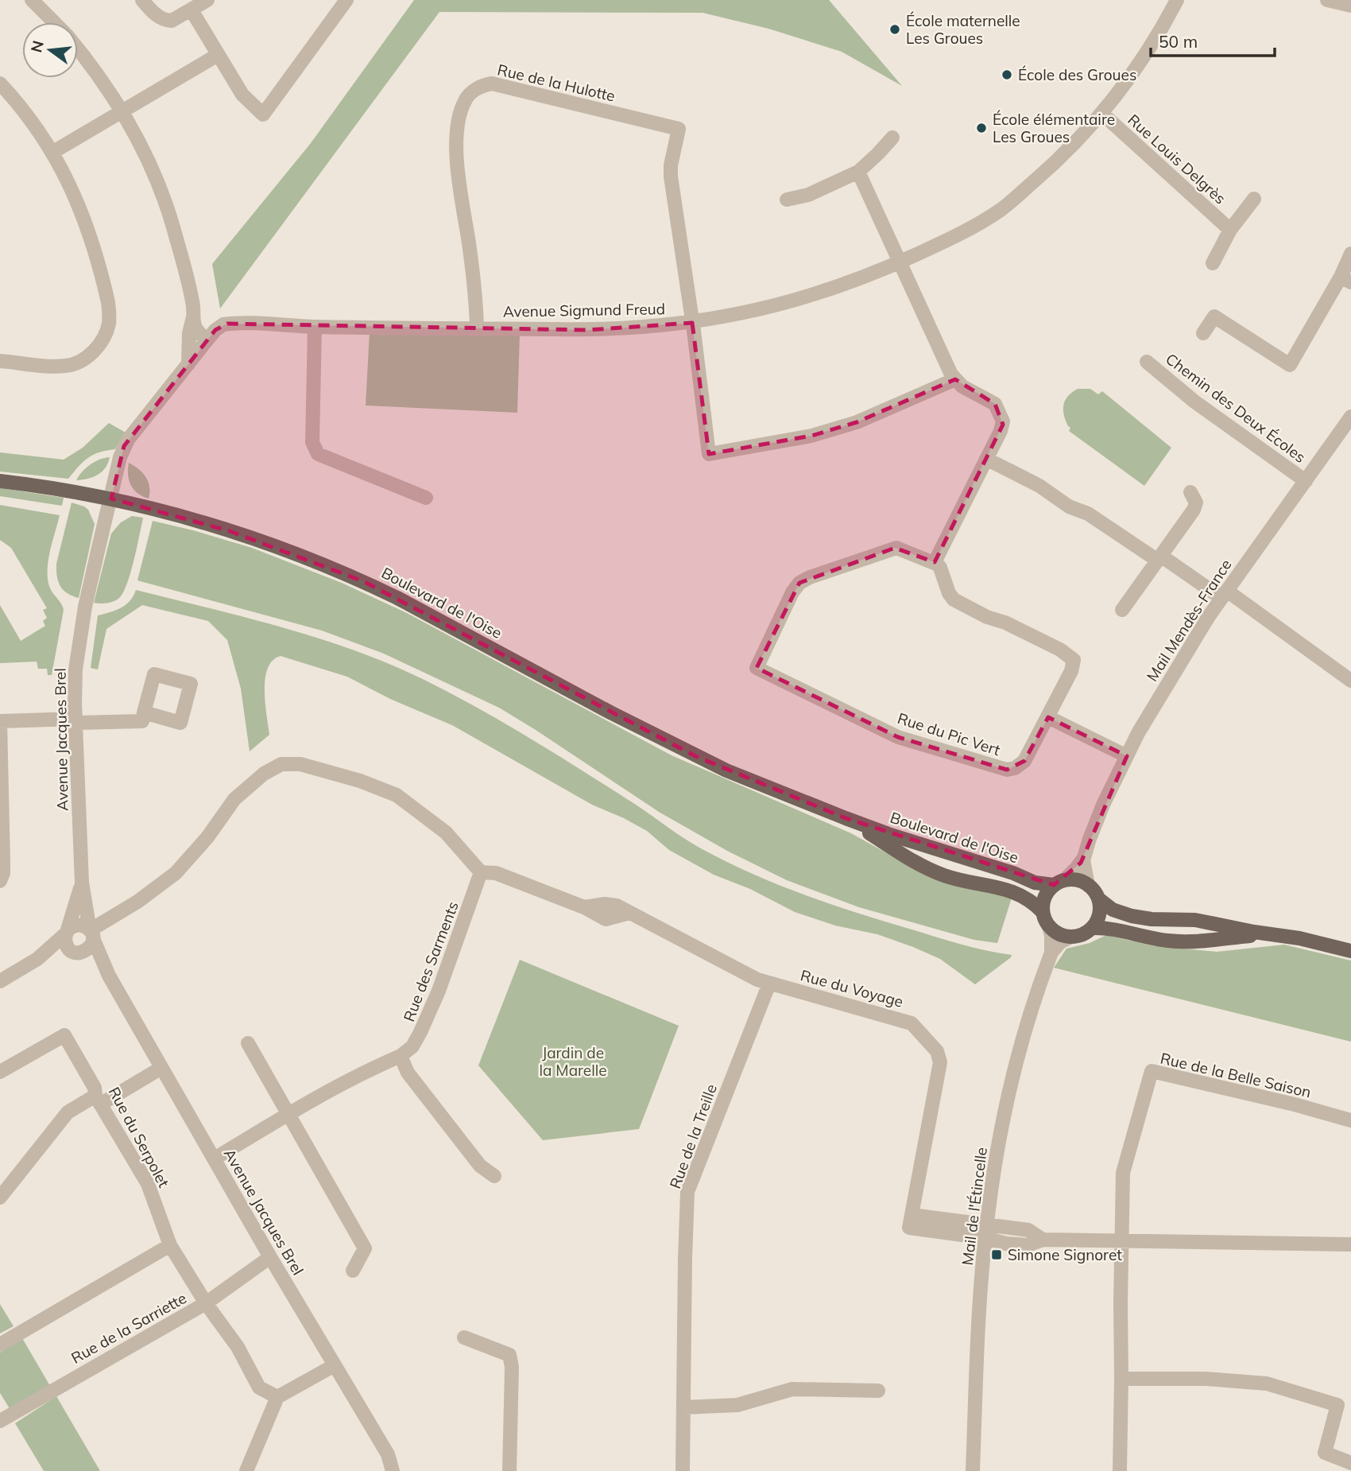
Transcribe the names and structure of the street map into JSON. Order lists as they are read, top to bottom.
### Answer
{
  "streets": {
    "main road": ["Boulevard de l'Oise"],
    "street": [
      "Rue de la Hulotte",
      "Rue Louis Delgrès",
      "Avenue Sigmund Freud",
      "Chemin des Deux Écoles",
      "Mail Mendès-France",
      "Rue du Pic Vert",
      "Avenue Jacques Brel",
      "Rue des Sarments",
      "Rue du Voyage",
      "Rue de la Belle Saison",
      "Rue de la Treille",
      "Rue du Serpolet",
      "Mail de l'Étincelle",
      "Rue de la Sarriette"
    ]
  },
  "crossings": [
    ["Rue de la Hulotte", "Avenue Sigmund Freud"],
    ["Rue Louis Delgrès", "Avenue Sigmund Freud"],
    ["Avenue Sigmund Freud", "Avenue Jacques Brel"],
    ["Chemin des Deux Écoles", "Mail Mendès-France"],
    ["Boulevard de l'Oise", "Mail Mendès-France"],
    ["Boulevard de l'Oise", "Avenue Jacques Brel"],
    ["Boulevard de l'Oise", "Mail de l'Étincelle"],
    ["Mail Mendès-France", "Mail de l'Étincelle"],
    ["Avenue Jacques Brel", "Rue des Sarments"],
    ["Avenue Jacques Brel", "Rue de la Sarriette"],
    ["Rue des Sarments", "Rue du Voyage"],
    ["Rue du Voyage", "Rue de la Treille"],
    ["Rue du Voyage", "Mail de l'Étincelle"],
    ["Rue du Serpolet", "Rue de la Sarriette"]
  ],
  "parks": ["Jardin de la Marelle"],
  "places": {
    "other": ["École maternelle Les Groues", "École des Groues", "École élémentaire Les Groues"],
    "transit": ["Simone Signoret"]
  },
  "scale_bar": "50 m",
  "north": "left"
}
